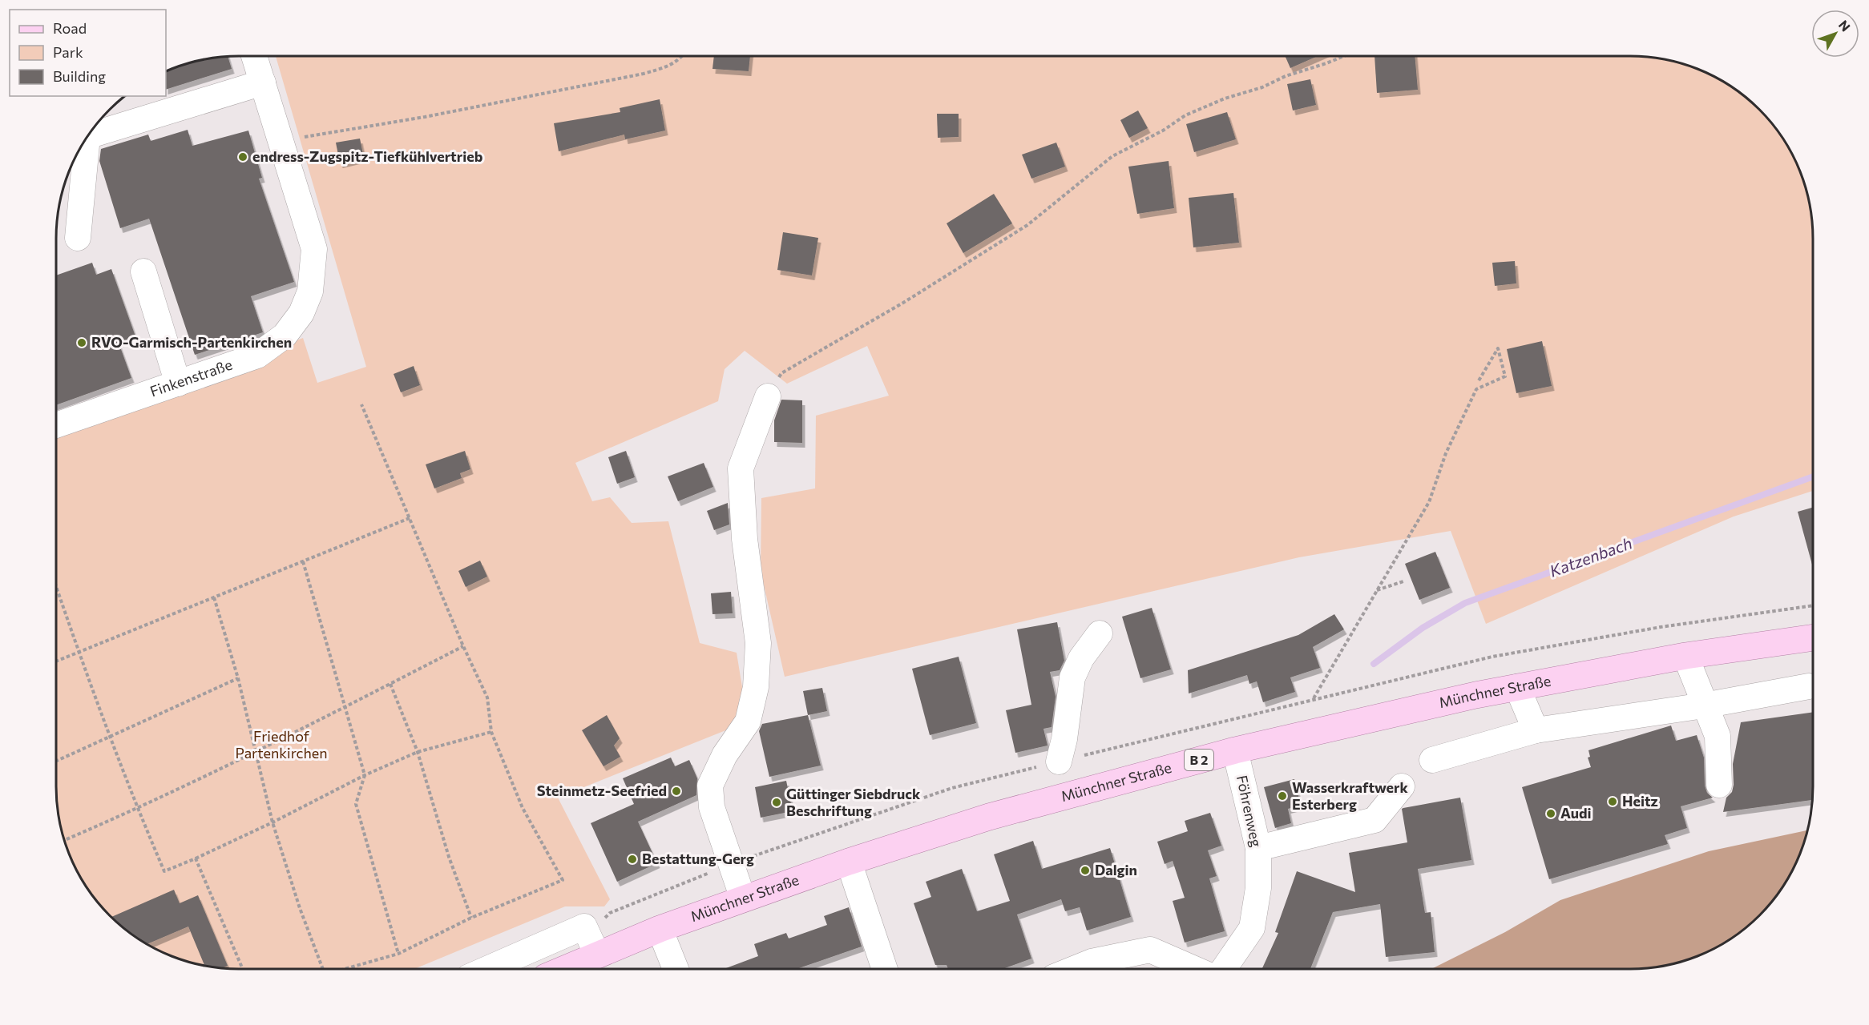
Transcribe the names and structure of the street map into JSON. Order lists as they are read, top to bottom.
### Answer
{
  "streets": {
    "main road": ["Münchner Straße", "B 2"],
    "street": ["Finkenstraße", "Föhrenweg"]
  },
  "crossings": [
    ["Münchner Straße", "Föhrenweg"]
  ],
  "water": ["Katzenbach"],
  "parks": ["Friedhof Partenkirchen"],
  "places": [
    "endress-Zugspitz-Tiefkühlvertrieb",
    "RVO-Garmisch-Partenkirchen",
    "Steinmetz-Seefried",
    "Wasserkraftwerk Esterberg",
    "Heitz",
    "Güttinger Siebdruck Beschriftung",
    "Audi",
    "Bestattung-Gerg",
    "Dalgin"
  ],
  "legend": ["Road", "Park", "Building"],
  "north": "top right"
}
